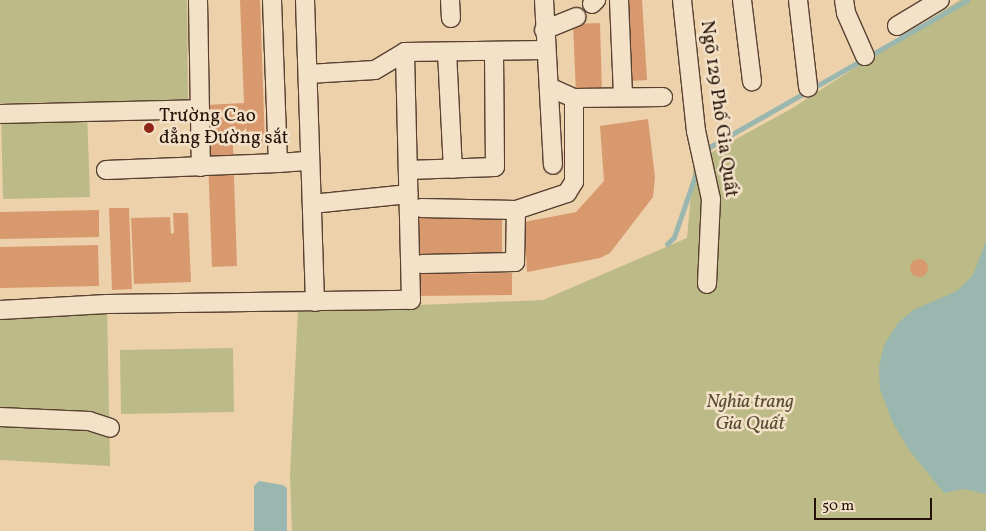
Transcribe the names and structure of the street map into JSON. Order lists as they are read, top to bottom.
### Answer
{
  "streets": {
    "street": ["Ngõ 129 Phố Gia Quất"]
  },
  "parks": ["Nghĩa trang Gia Quất"],
  "places": ["Trường Cao đẳng Đường sắt"],
  "scale_bar": "50 m"
}
